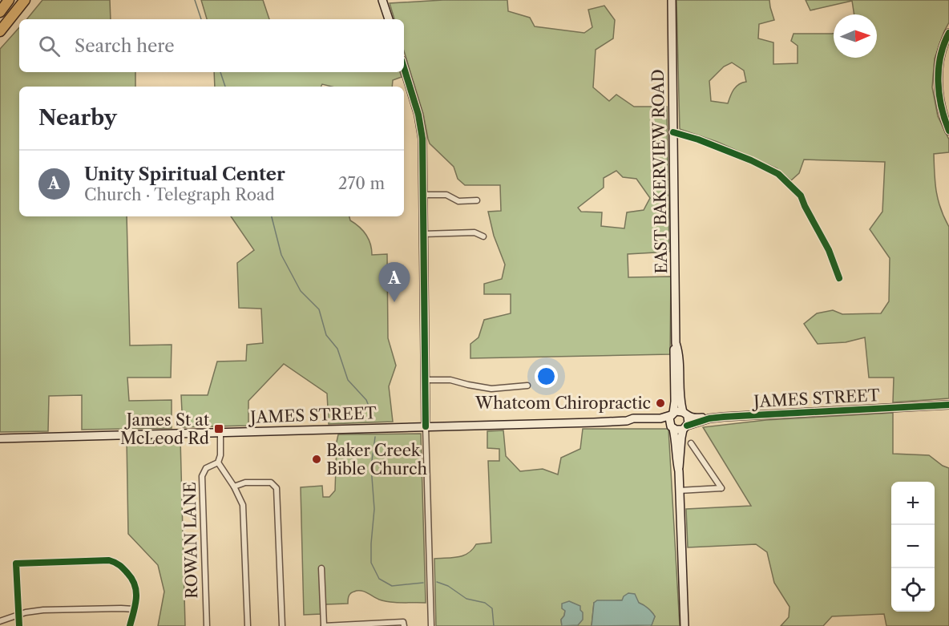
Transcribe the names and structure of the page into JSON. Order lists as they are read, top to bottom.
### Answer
{
  "streets": {
    "main road": ["EAST BAKERVIEW ROAD", "JAMES STREET"],
    "street": ["ROWAN LANE"]
  },
  "crossings": [
    ["EAST BAKERVIEW ROAD", "JAMES STREET"]
  ],
  "places": {
    "other": ["Whatcom Chiropractic", "Baker Creek Bible Church"],
    "transit": ["James St at McLeod Rd"]
  },
  "north": "right",
  "page": {
    "search": "Search here",
    "heading": "Nearby",
    "list": [
      {
        "mark": "A",
        "name": "Unity Spiritual Center",
        "note": "Church · Telegraph Road",
        "value": "270 m"
      }
    ],
    "pins": "A",
    "map_buttons": ["+", "−"]
  }
}
